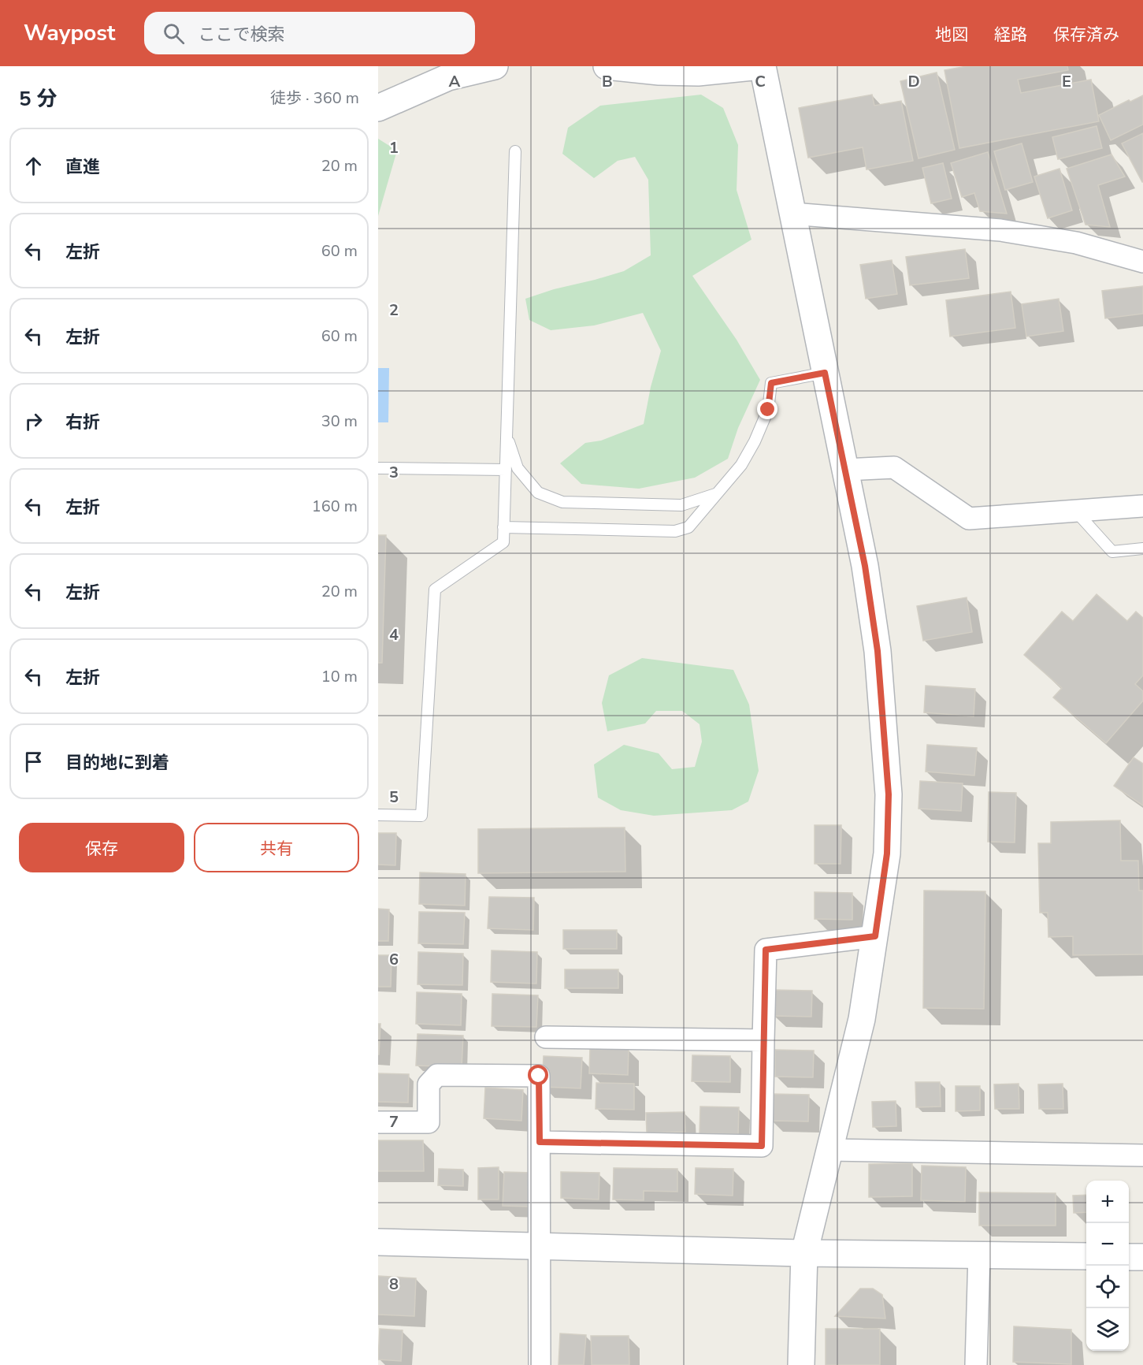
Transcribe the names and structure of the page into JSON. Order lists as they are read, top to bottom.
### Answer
{
  "page": {
    "header": "Waypost",
    "search": "ここで検索",
    "nav": ["地図", "経路", "保存済み"],
    "heading": ["5 分", "徒歩 · 360 m"],
    "list": [
      ["直進", "20 m"],
      ["左折", "60 m"],
      ["左折", "60 m"],
      ["右折", "30 m"],
      ["左折", "160 m"],
      ["左折", "20 m"],
      ["左折", "10 m"],
      "目的地に到着"
    ],
    "buttons": ["保存", "共有"],
    "map_buttons": ["+", "−"]
  },
  "grid": {
    "columns": [
      "A",
      "B",
      "C",
      "D",
      "E"
    ],
    "rows": [
      "1",
      "2",
      "3",
      "4",
      "5",
      "6",
      "7",
      "8"
    ]
  }
}
